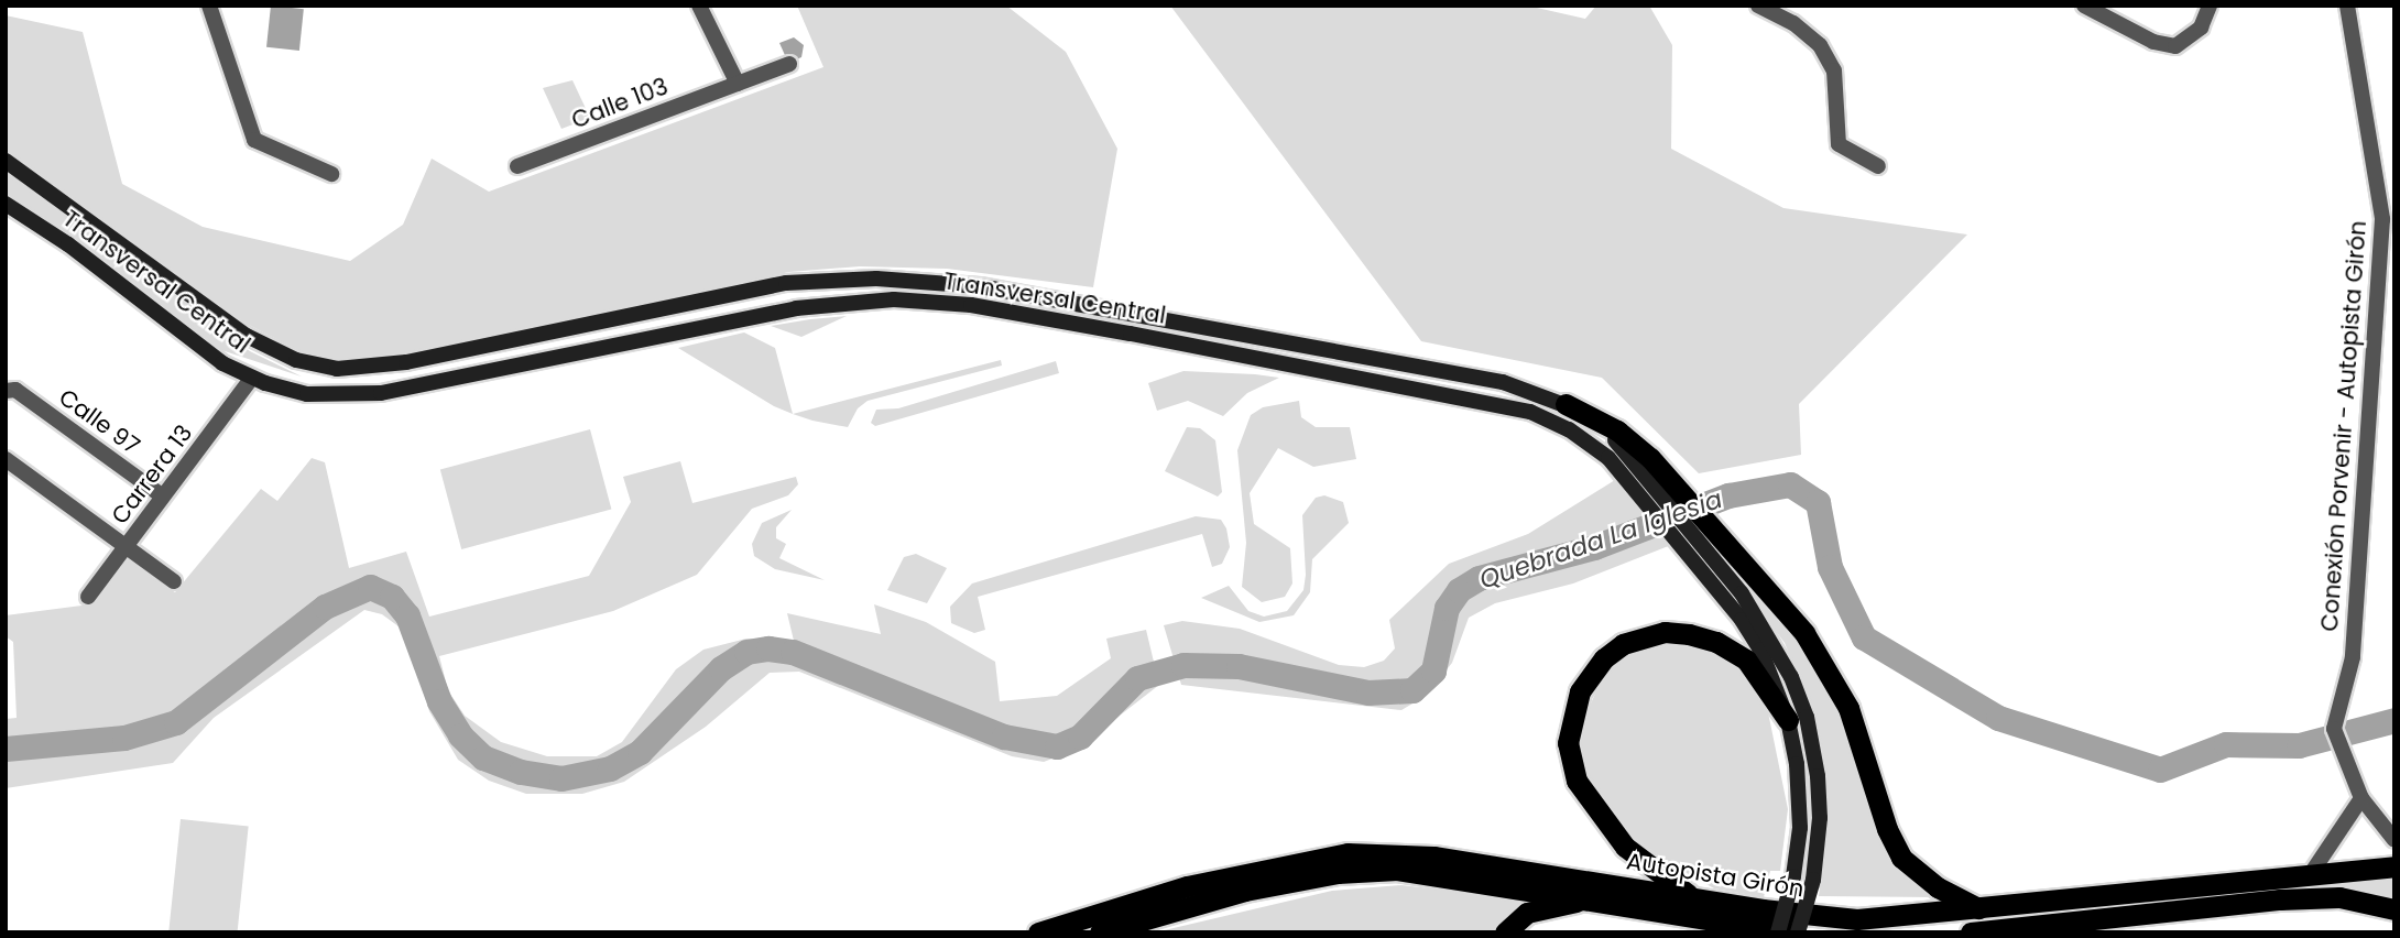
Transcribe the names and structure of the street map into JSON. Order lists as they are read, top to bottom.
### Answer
{
  "streets": {
    "highway": ["Autopista Girón"],
    "main road": ["Transversal Central"],
    "street": [
      "Calle 103",
      "Calle 97",
      "Conexión Porvenir - Autopista Girón",
      "Carrera 13"
    ]
  },
  "crossings": [
    ["Transversal Central", "Carrera 13"],
    ["Calle 97", "Carrera 13"]
  ],
  "water": ["Quebrada La Iglesia"]
}
